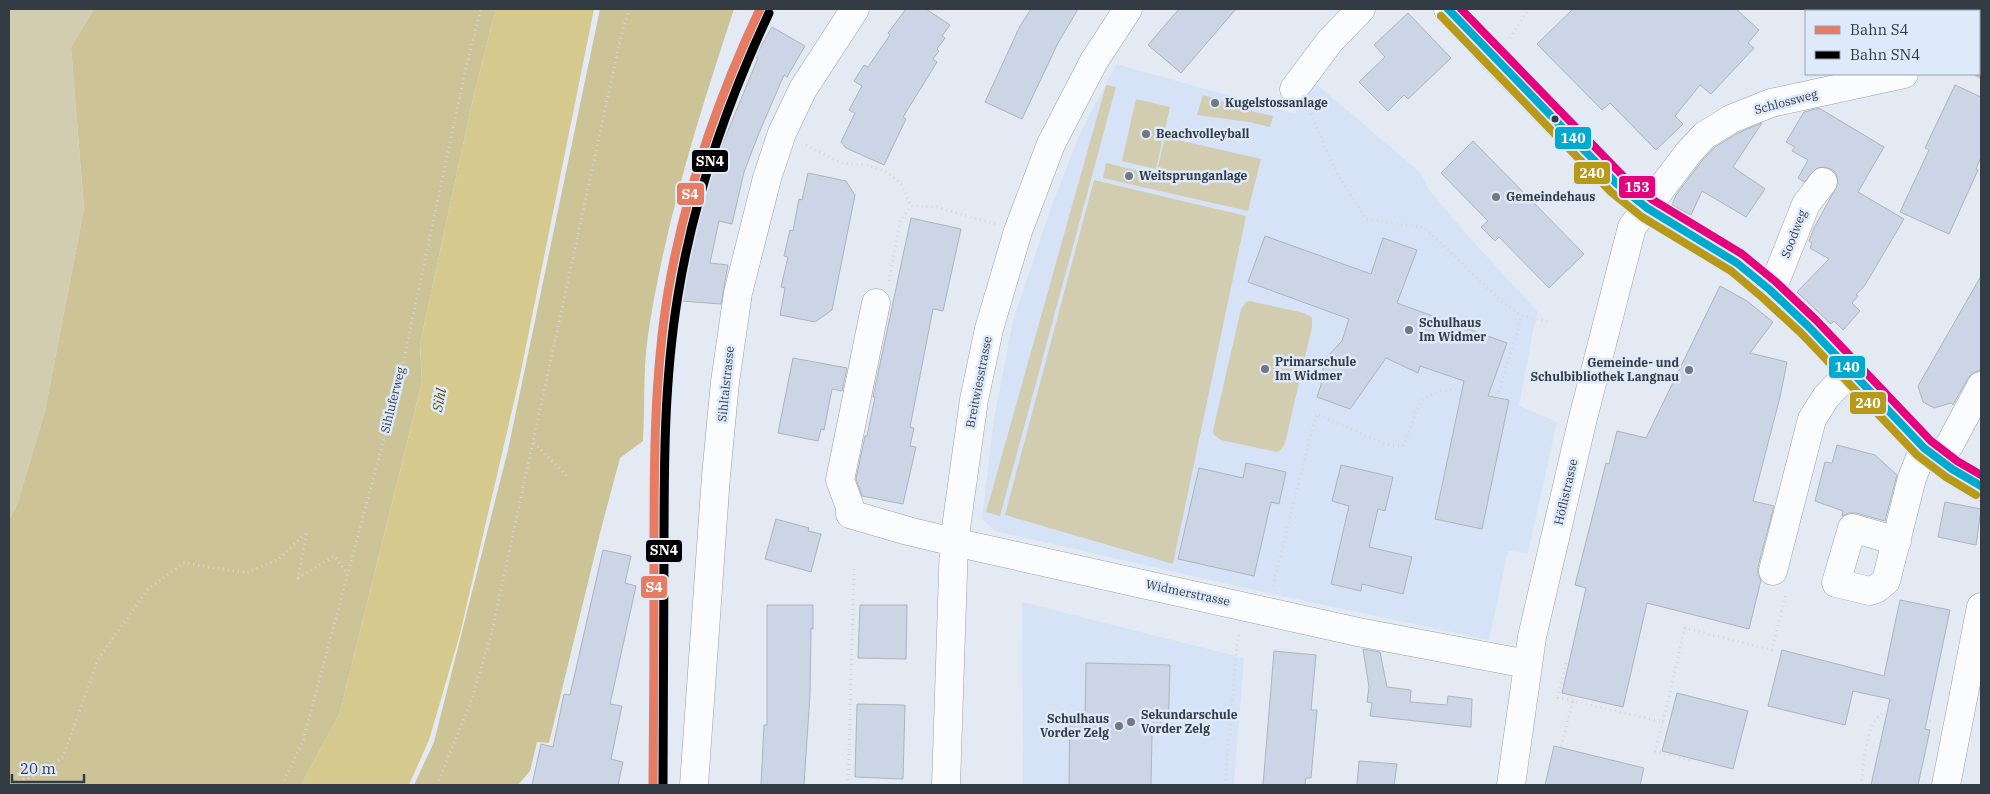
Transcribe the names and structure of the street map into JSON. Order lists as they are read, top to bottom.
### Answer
{
  "streets": {
    "street": [
      "Schlossweg",
      "Soodweg",
      "Breitwiesstrasse",
      "Sihltalstrasse",
      "Höflistrasse",
      "Widmerstrasse"
    ],
    "path": ["Sihluferweg"]
  },
  "crossings": [
    ["Schlossweg", "Höflistrasse"],
    ["Breitwiesstrasse", "Widmerstrasse"],
    ["Höflistrasse", "Widmerstrasse"]
  ],
  "water": ["Sihl"],
  "places": [
    "Kugelstossanlage",
    "Beachvolleyball",
    "Weitsprunganlage",
    "Gemeindehaus",
    "Schulhaus Im Widmer",
    "Primarschule Im Widmer",
    "Gemeinde- und Schulbibliothek Langnau",
    "Sekundarschule Vorder Zelg",
    "Schulhaus Vorder Zelg"
  ],
  "lines": [
    "rail line S4",
    "transit line 140",
    "transit line 153",
    "rail line SN4",
    "transit line 240"
  ],
  "legend": ["Bahn S4", "Bahn SN4"],
  "scale_bar": "20 m"
}
